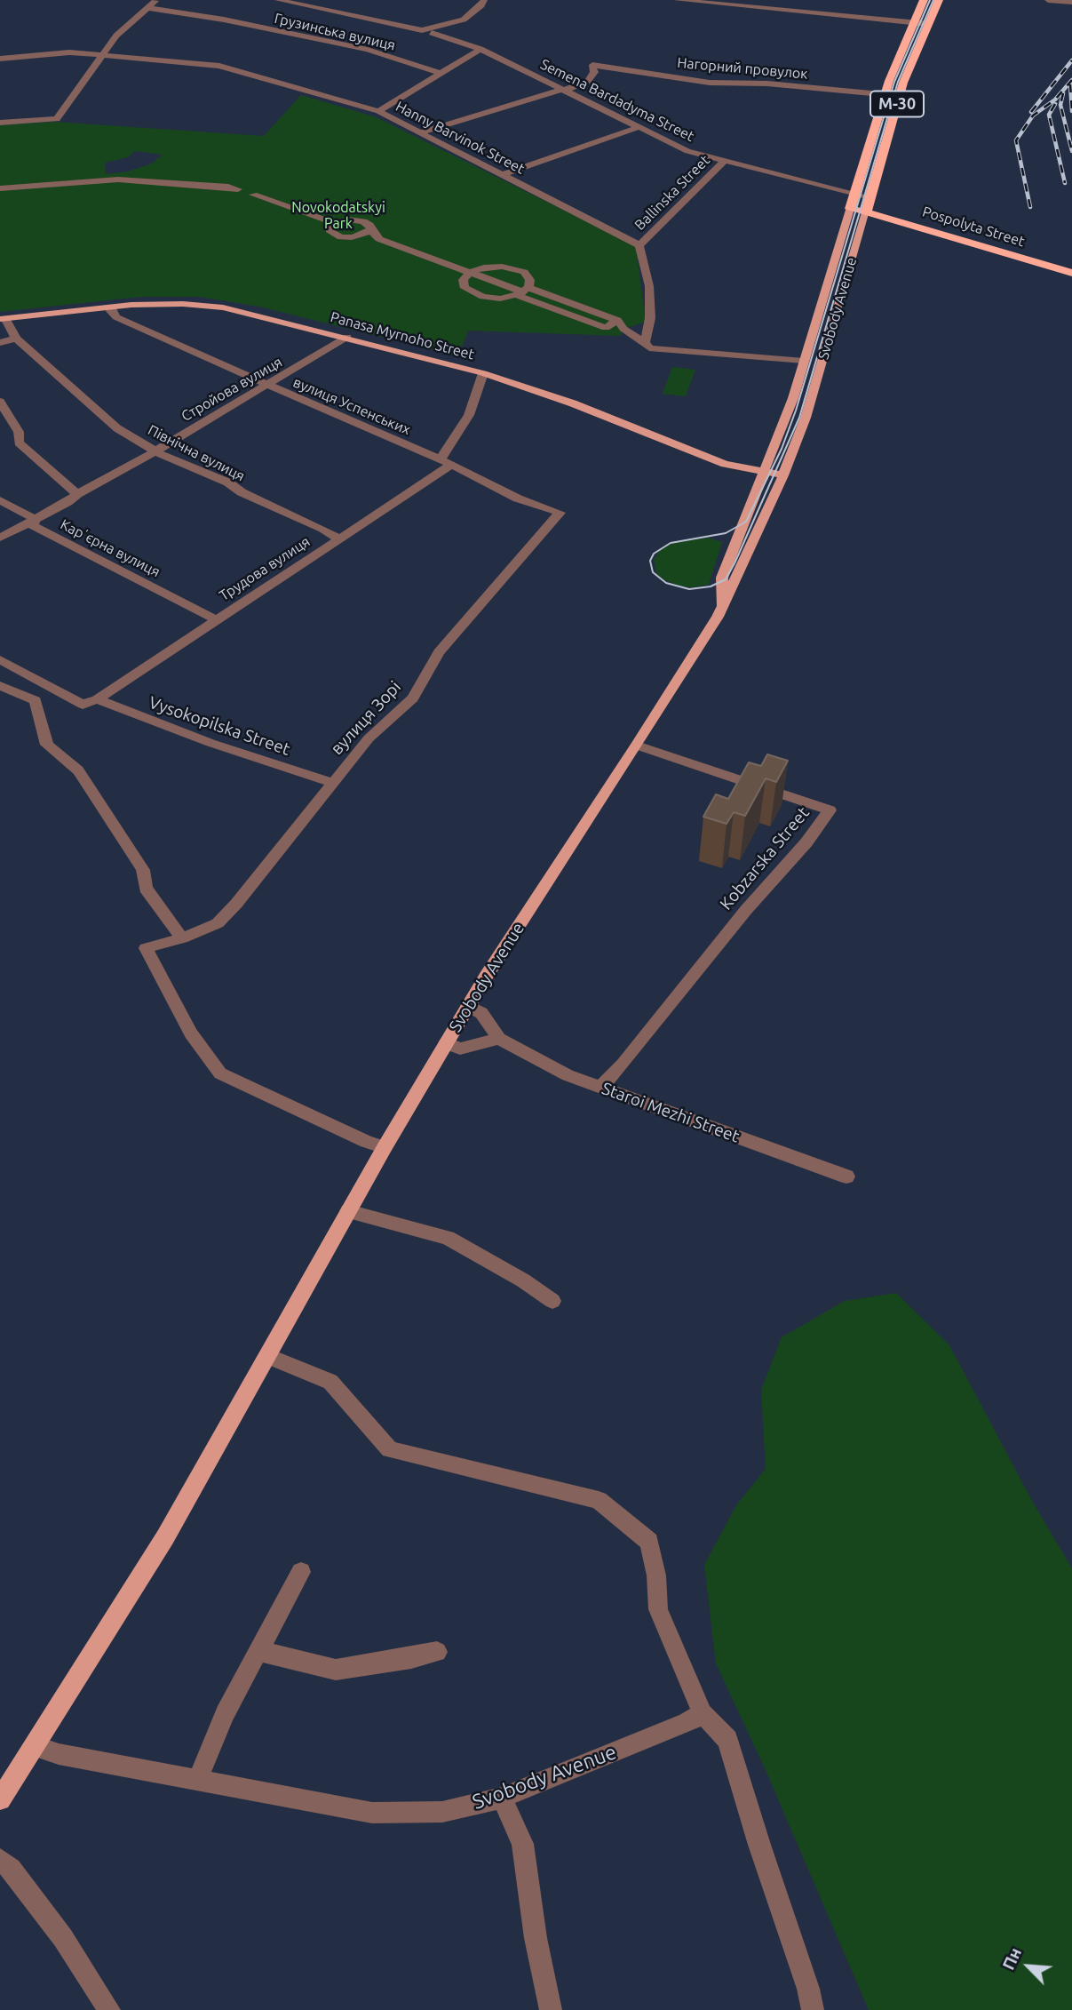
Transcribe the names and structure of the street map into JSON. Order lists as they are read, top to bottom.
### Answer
{
  "streets": {
    "highway": ["М-30", "Pospolyta Street", "Svobody Avenue"],
    "main road": ["Panasa Myrnoho Street"],
    "street": [
      "Грузинська вулиця",
      "Нагорний провулок",
      "Semena Bardadyma Street",
      "Hanny Barvinok Street",
      "Ballinska Street",
      "Стройова вулиця",
      "вулиця Успенських",
      "Північна вулиця",
      "Карʼєрна вулиця",
      "Трудова вулиця",
      "вулиця Зорі",
      "Vysokopilska Street",
      "Kobzarska Street",
      "Staroi Mezhi Street"
    ]
  },
  "crossings": [
    ["Нагорний провулок", "Semena Bardadyma Street"],
    ["Нагорний провулок", "Svobody Avenue"],
    ["Semena Bardadyma Street", "Ballinska Street"],
    ["Semena Bardadyma Street", "Svobody Avenue"],
    ["Hanny Barvinok Street", "Ballinska Street"],
    ["Pospolyta Street", "Svobody Avenue"],
    ["Svobody Avenue", "Panasa Myrnoho Street"],
    ["Svobody Avenue", "вулиця Зорі"],
    ["Svobody Avenue", "Kobzarska Street"],
    ["Svobody Avenue", "Staroi Mezhi Street"],
    ["Panasa Myrnoho Street", "Стройова вулиця"],
    ["Panasa Myrnoho Street", "вулиця Успенських"],
    ["Panasa Myrnoho Street", "Північна вулиця"],
    ["Panasa Myrnoho Street", "Трудова вулиця"],
    ["Стройова вулиця", "вулиця Успенських"],
    ["Стройова вулиця", "Північна вулиця"],
    ["Стройова вулиця", "Карʼєрна вулиця"],
    ["вулиця Успенських", "Трудова вулиця"],
    ["вулиця Успенських", "вулиця Зорі"],
    ["Північна вулиця", "Трудова вулиця"],
    ["Карʼєрна вулиця", "Трудова вулиця"],
    ["Трудова вулиця", "вулиця Зорі"],
    ["Трудова вулиця", "Vysokopilska Street"],
    ["вулиця Зорі", "Vysokopilska Street"],
    ["Kobzarska Street", "Staroi Mezhi Street"]
  ],
  "parks": ["Novokodatskyi Park"],
  "north": "top left"
}
